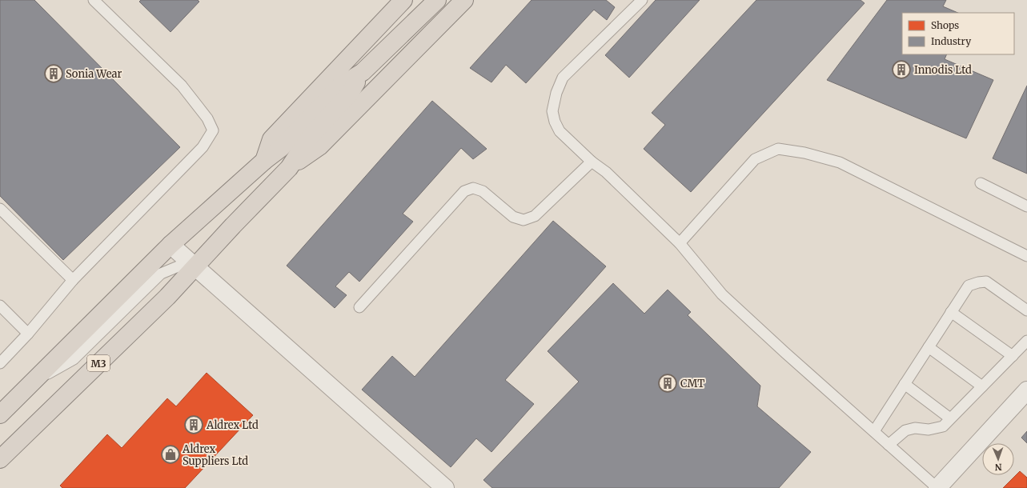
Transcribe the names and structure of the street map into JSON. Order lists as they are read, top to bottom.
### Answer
{
  "streets": {
    "highway": ["M3"]
  },
  "places": {
    "building": [
      "Innodis Ltd",
      "Sonia Wear",
      "CMT",
      "Aldrex Ltd"
    ],
    "shop": ["Aldrex Suppliers Ltd"]
  },
  "legend": ["Shops", "Industry"],
  "north": "bottom"
}
